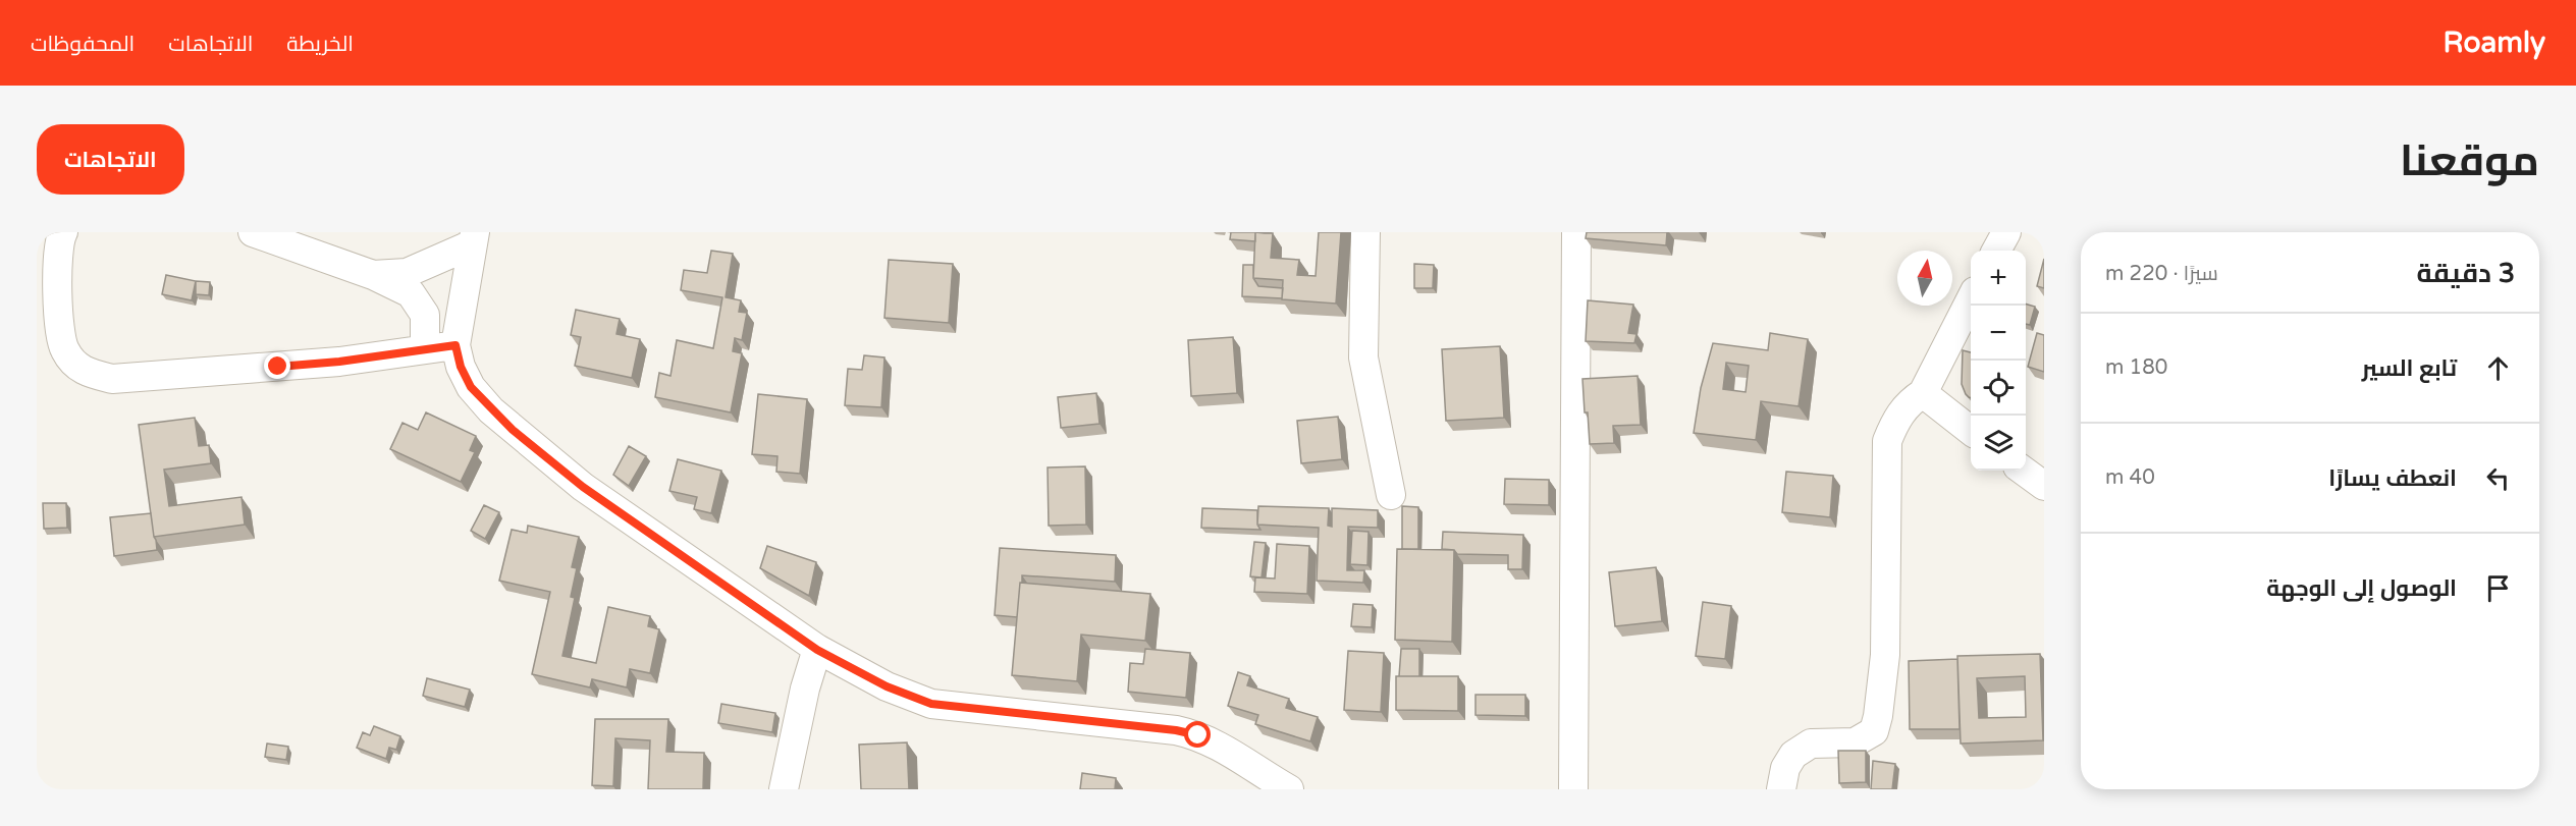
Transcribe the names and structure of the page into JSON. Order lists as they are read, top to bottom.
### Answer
{
  "north": "top",
  "page": {
    "header": "Roamly",
    "nav": ["الخريطة", "الاتجاهات", "المحفوظات"],
    "title": "موقعنا",
    "buttons": "الاتجاهات",
    "heading": ["3 دقيقة", "سيرًا · 220 m"],
    "map_buttons": ["+", "−"],
    "list": [
      ["تابع السير", "180 m"],
      ["انعطف يسارًا", "40 m"],
      "الوصول إلى الوجهة"
    ]
  }
}
